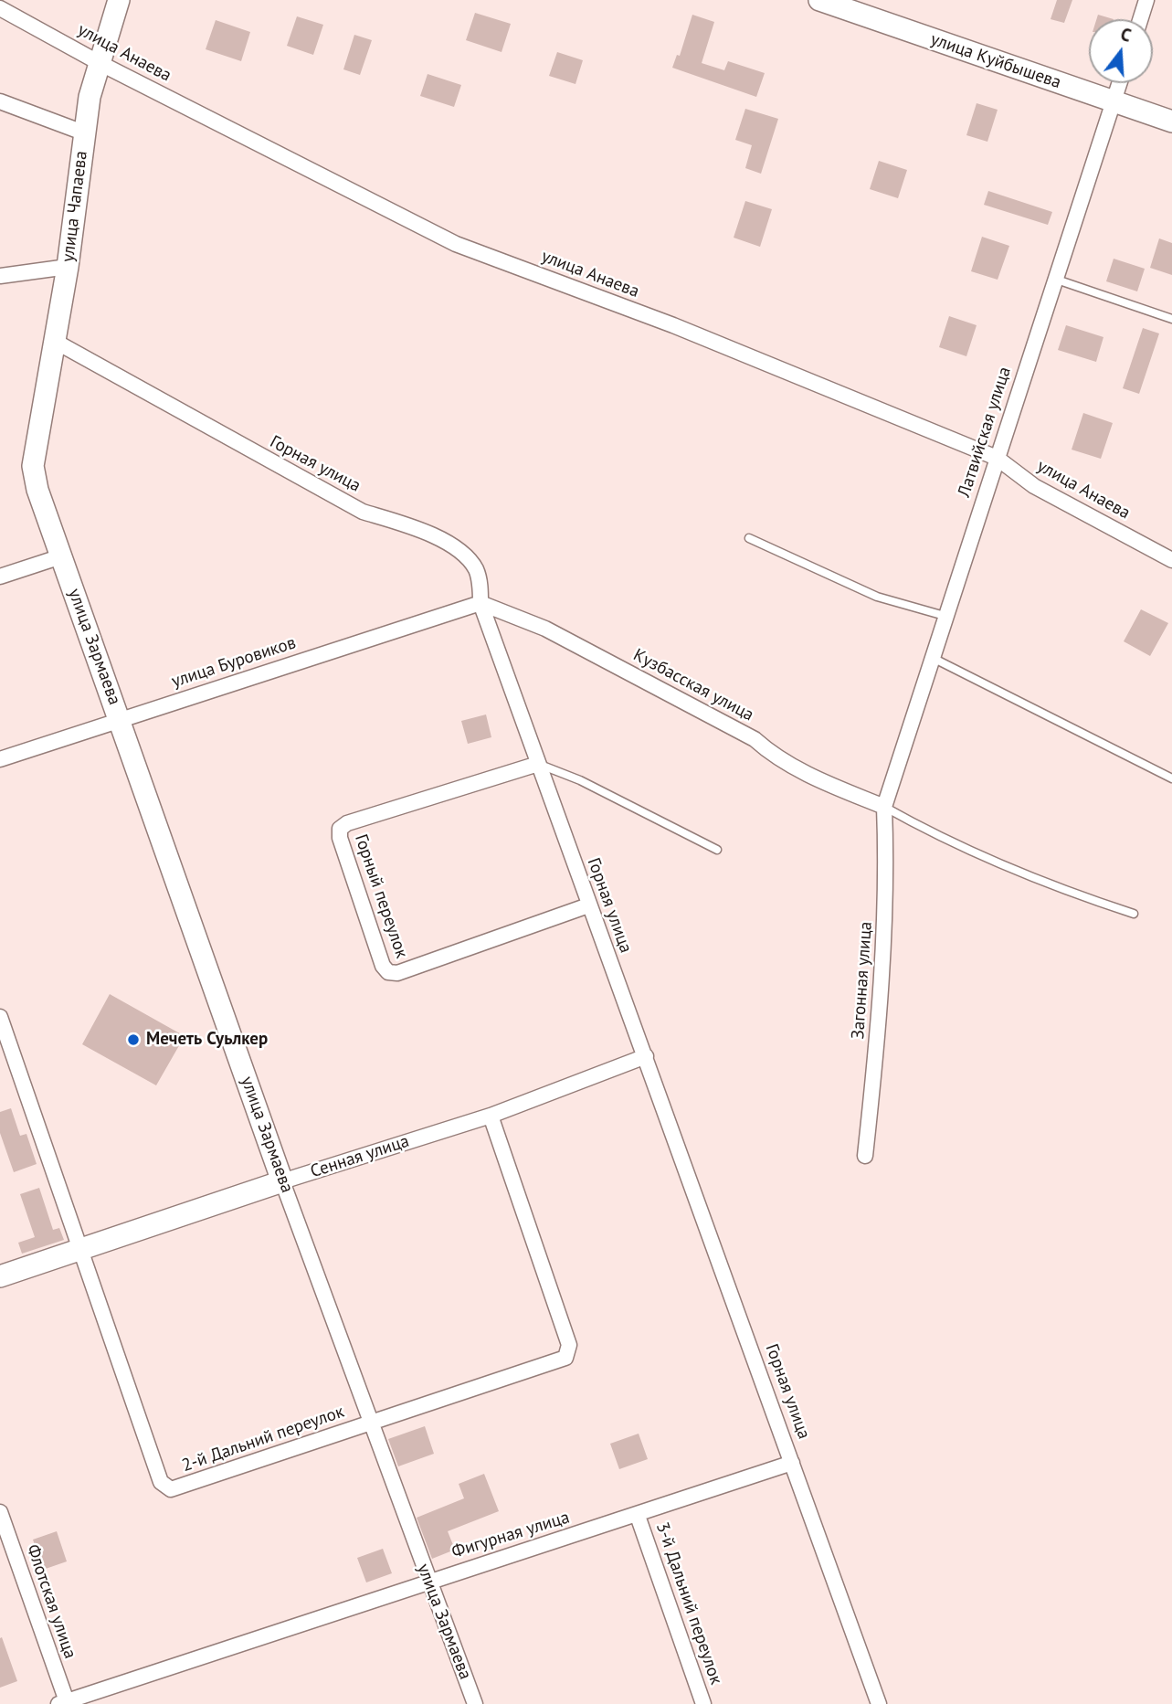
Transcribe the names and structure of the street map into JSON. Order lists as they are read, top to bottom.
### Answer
{
  "streets": {
    "street": [
      "улица Анаева",
      "улица Куйбышева",
      "улица Чапаева",
      "Латвийская улица",
      "Горная улица",
      "улица Зармаева",
      "улица Буровиков",
      "Кузбасская улица",
      "Горный переулок",
      "Загонная улица",
      "Сенная улица",
      "2-й Дальний переулок",
      "Фигурная улица",
      "Флотская улица",
      "3-й Дальний переулок"
    ]
  },
  "crossings": [
    ["улица Анаева", "улица Чапаева"],
    ["улица Анаева", "Латвийская улица"],
    ["улица Куйбышева", "Латвийская улица"],
    ["улица Чапаева", "Горная улица"],
    ["улица Чапаева", "улица Зармаева"],
    ["Латвийская улица", "Кузбасская улица"],
    ["Латвийская улица", "Загонная улица"],
    ["Горная улица", "улица Буровиков"],
    ["Горная улица", "Кузбасская улица"],
    ["Горная улица", "Горный переулок"],
    ["Горная улица", "Сенная улица"],
    ["Горная улица", "Фигурная улица"],
    ["улица Зармаева", "улица Буровиков"],
    ["улица Зармаева", "Сенная улица"],
    ["улица Зармаева", "2-й Дальний переулок"],
    ["улица Зармаева", "Фигурная улица"],
    ["улица Буровиков", "Кузбасская улица"],
    ["Кузбасская улица", "Загонная улица"],
    ["Сенная улица", "2-й Дальний переулок"],
    ["Фигурная улица", "Флотская улица"],
    ["Фигурная улица", "3-й Дальний переулок"]
  ],
  "places": ["Мечеть Суьлкер"],
  "north": "top"
}
